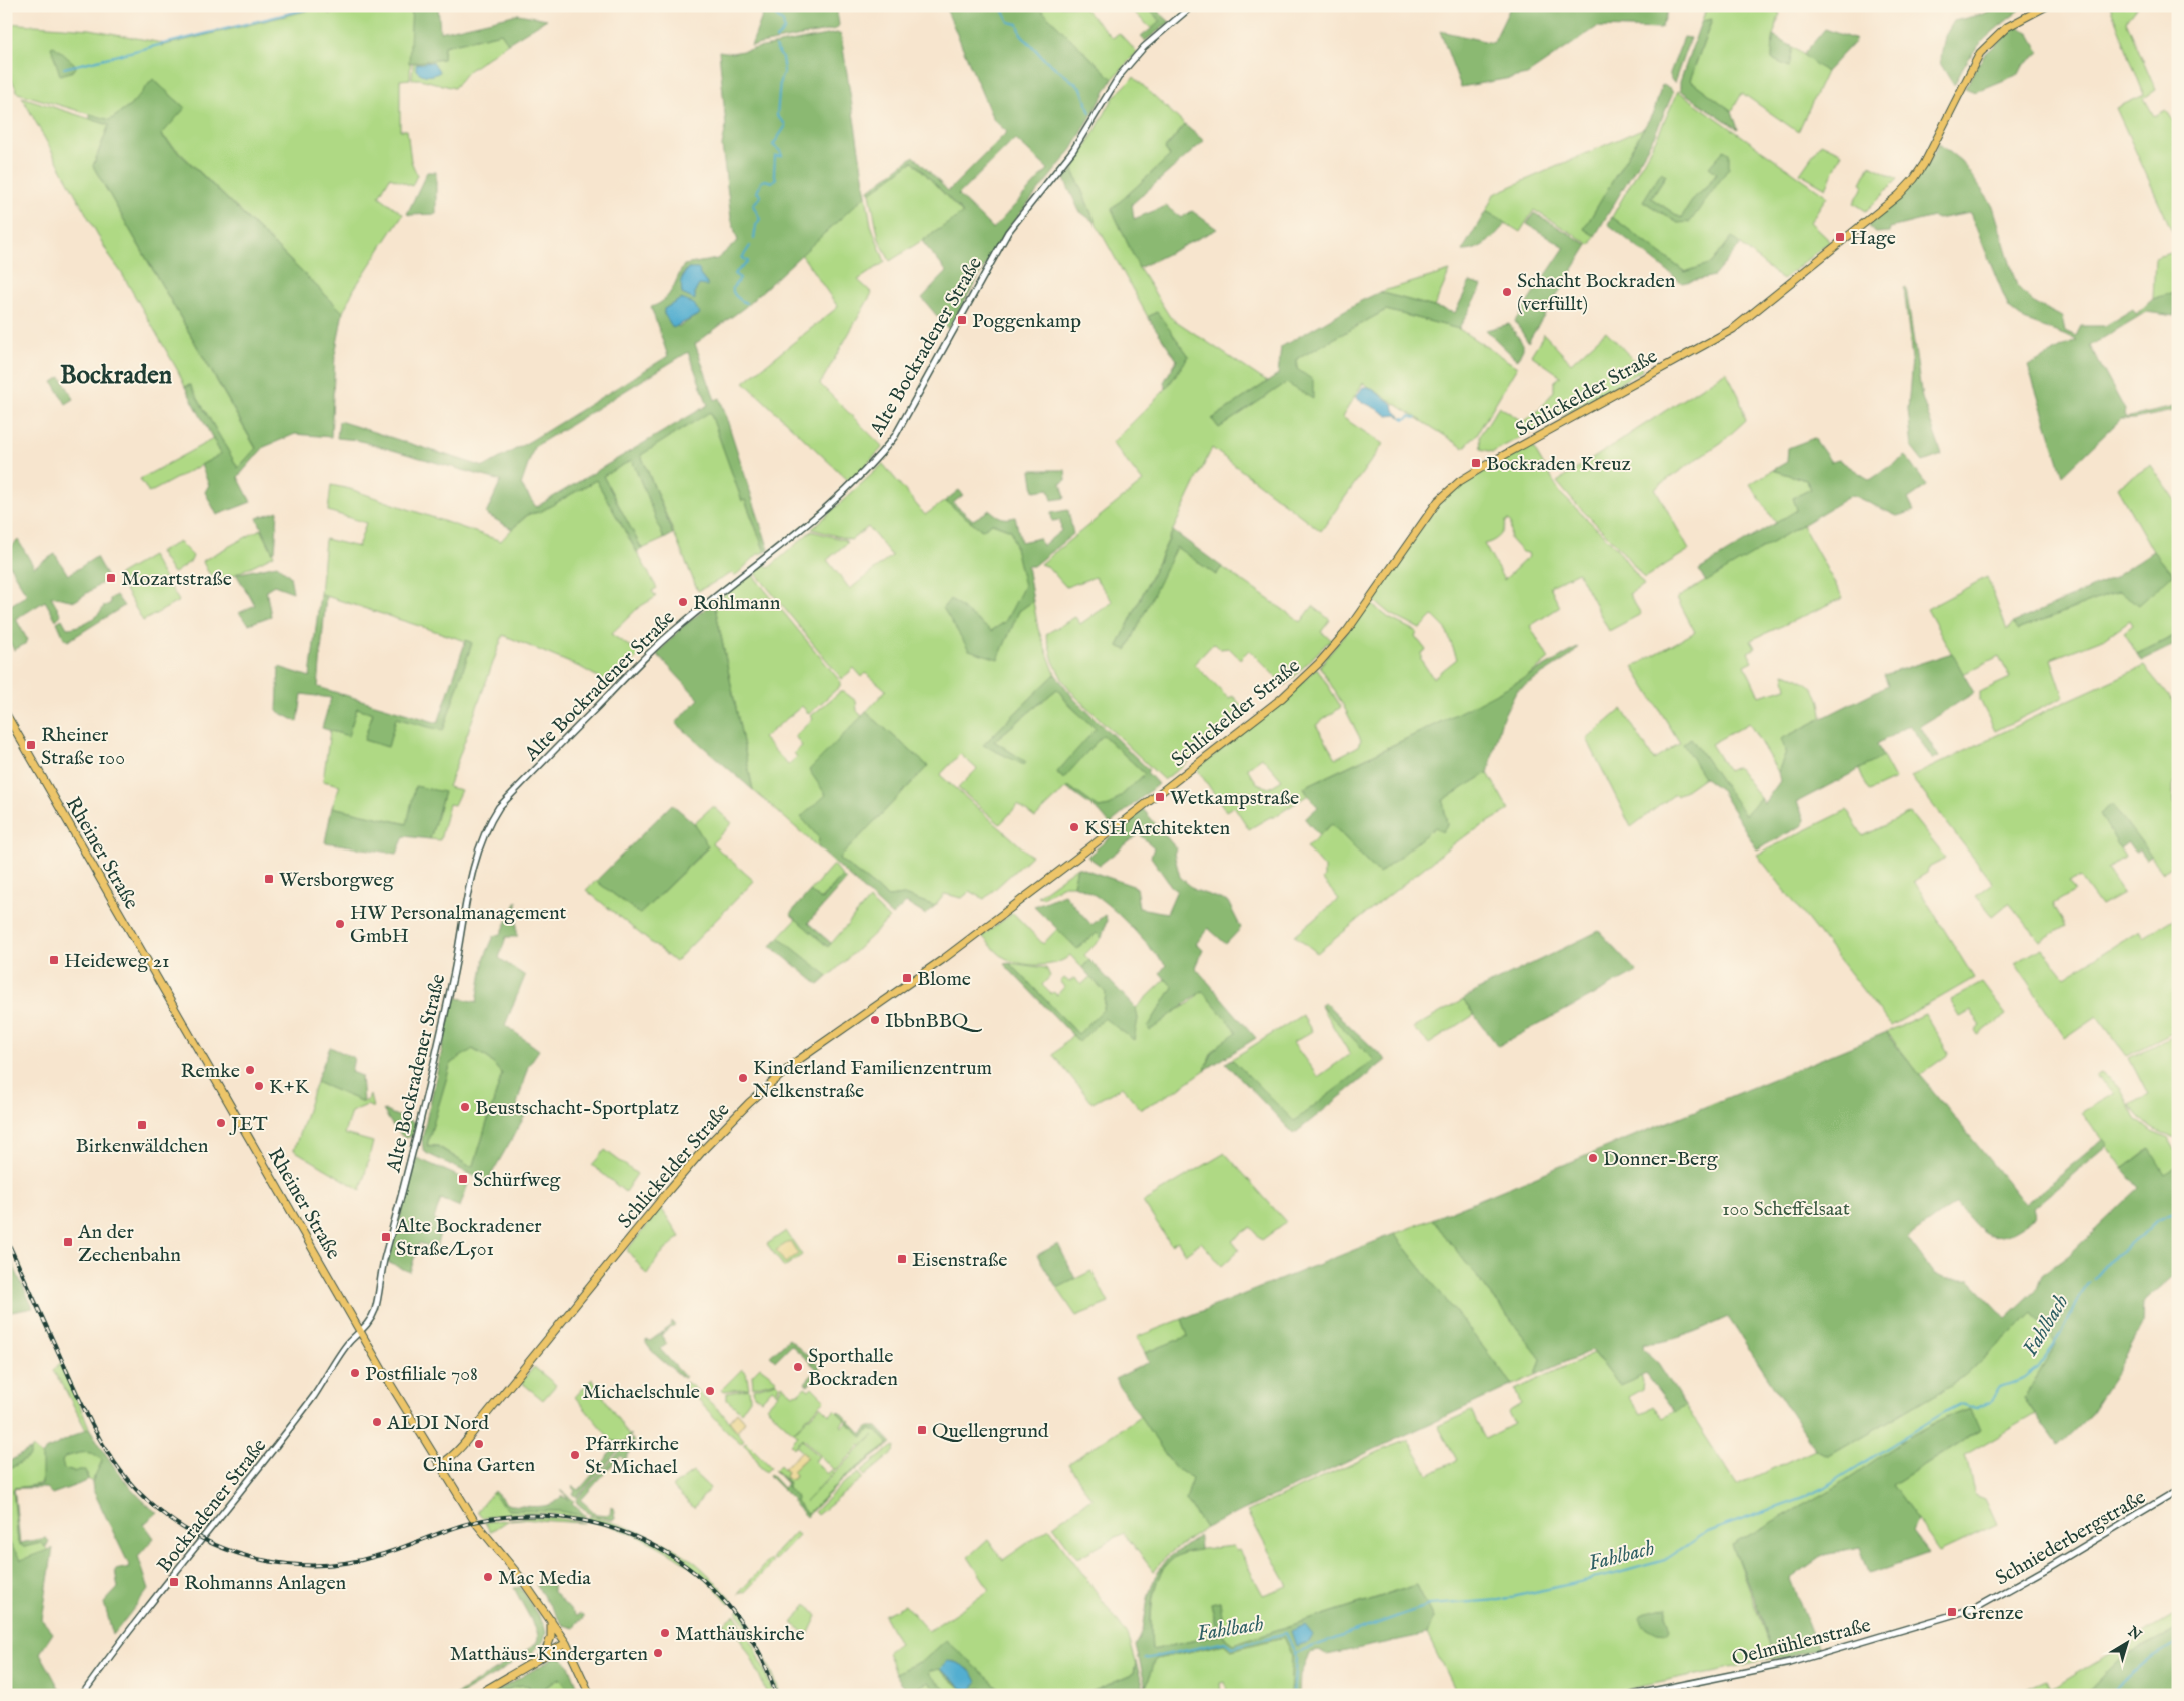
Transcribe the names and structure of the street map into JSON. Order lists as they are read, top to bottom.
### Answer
{
  "streets": {
    "main road": ["Schlickelder Straße", "Rheiner Straße"],
    "street": [
      "Alte Bockradener Straße",
      "Bockradener Straße",
      "Schniederbergstraße",
      "Oelmühlenstraße"
    ]
  },
  "crossings": [
    ["Alte Bockradener Straße", "Rheiner Straße"],
    ["Alte Bockradener Straße", "Bockradener Straße"],
    ["Schlickelder Straße", "Rheiner Straße"],
    ["Rheiner Straße", "Bockradener Straße"],
    ["Schniederbergstraße", "Oelmühlenstraße"]
  ],
  "districts": ["Bockraden"],
  "water": ["Fahlbach"],
  "parks": ["100 Scheffelsaat"],
  "places": {
    "transit": [
      "Hage",
      "Poggenkamp",
      "Bockraden Kreuz",
      "Mozartstraße",
      "Rheiner Straße 100",
      "Wetkampstraße",
      "Wersborgweg",
      "Heideweg 21",
      "Blome",
      "Birkenwäldchen",
      "Schürfweg",
      "Alte Bockradener Straße/L501",
      "An der Zechenbahn",
      "Eisenstraße",
      "Quellengrund",
      "Rohmanns Anlagen",
      "Grenze"
    ],
    "other": [
      "Schacht Bockraden (verfüllt)",
      "Rohlmann",
      "KSH Architekten",
      "HW Personalmanagement GmbH",
      "IbbnBBQ",
      "Remke",
      "Kinderland Familienzentrum Nelkenstraße",
      "K+K",
      "Beustschacht-Sportplatz",
      "JET",
      "Donner-Berg",
      "Sporthalle Bockraden",
      "Postfiliale 708",
      "Michaelschule",
      "ALDI Nord",
      "China Garten",
      "Pfarrkirche St. Michael",
      "Mac Media",
      "Matthäuskirche",
      "Matthäus-Kindergarten"
    ]
  },
  "north": "top right"
}
